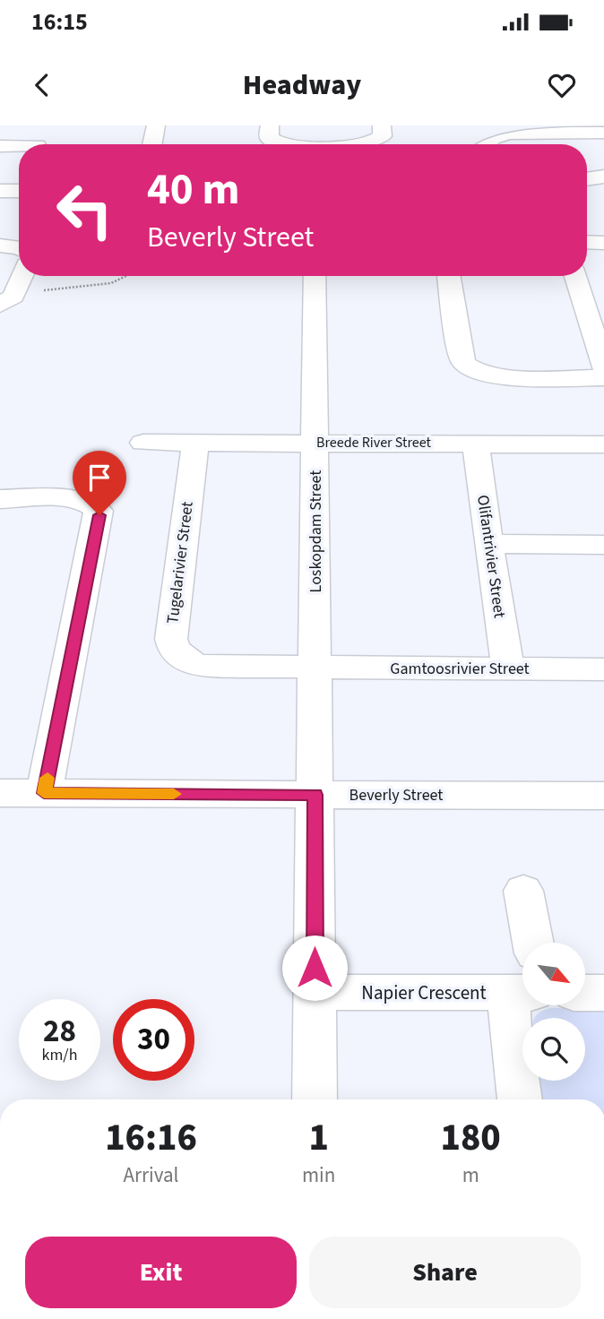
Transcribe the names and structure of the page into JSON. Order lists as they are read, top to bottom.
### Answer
{
  "streets": {
    "street": [
      "Breede River Street",
      "Loskopdam Street",
      "Olifantrivier Street",
      "Tugelarivier Street",
      "Gamtoosrivier Street",
      "Beverly Street",
      "Napier Crescent"
    ]
  },
  "crossings": [
    ["Breede River Street", "Loskopdam Street"],
    ["Breede River Street", "Olifantrivier Street"],
    ["Breede River Street", "Tugelarivier Street"],
    ["Loskopdam Street", "Tugelarivier Street"],
    ["Loskopdam Street", "Gamtoosrivier Street"],
    ["Loskopdam Street", "Beverly Street"],
    ["Loskopdam Street", "Napier Crescent"],
    ["Olifantrivier Street", "Gamtoosrivier Street"],
    ["Tugelarivier Street", "Gamtoosrivier Street"]
  ],
  "north": "bottom right",
  "page": {
    "status": "16:15",
    "header": "Headway",
    "turn": ["40 m", "Beverly Street"],
    "speed": "28 km/h",
    "limit": "30",
    "eta": [
      "16:16",
      "Arrival",
      "1",
      "min",
      "180",
      "m"
    ],
    "buttons": ["Exit", "Share"]
  }
}
